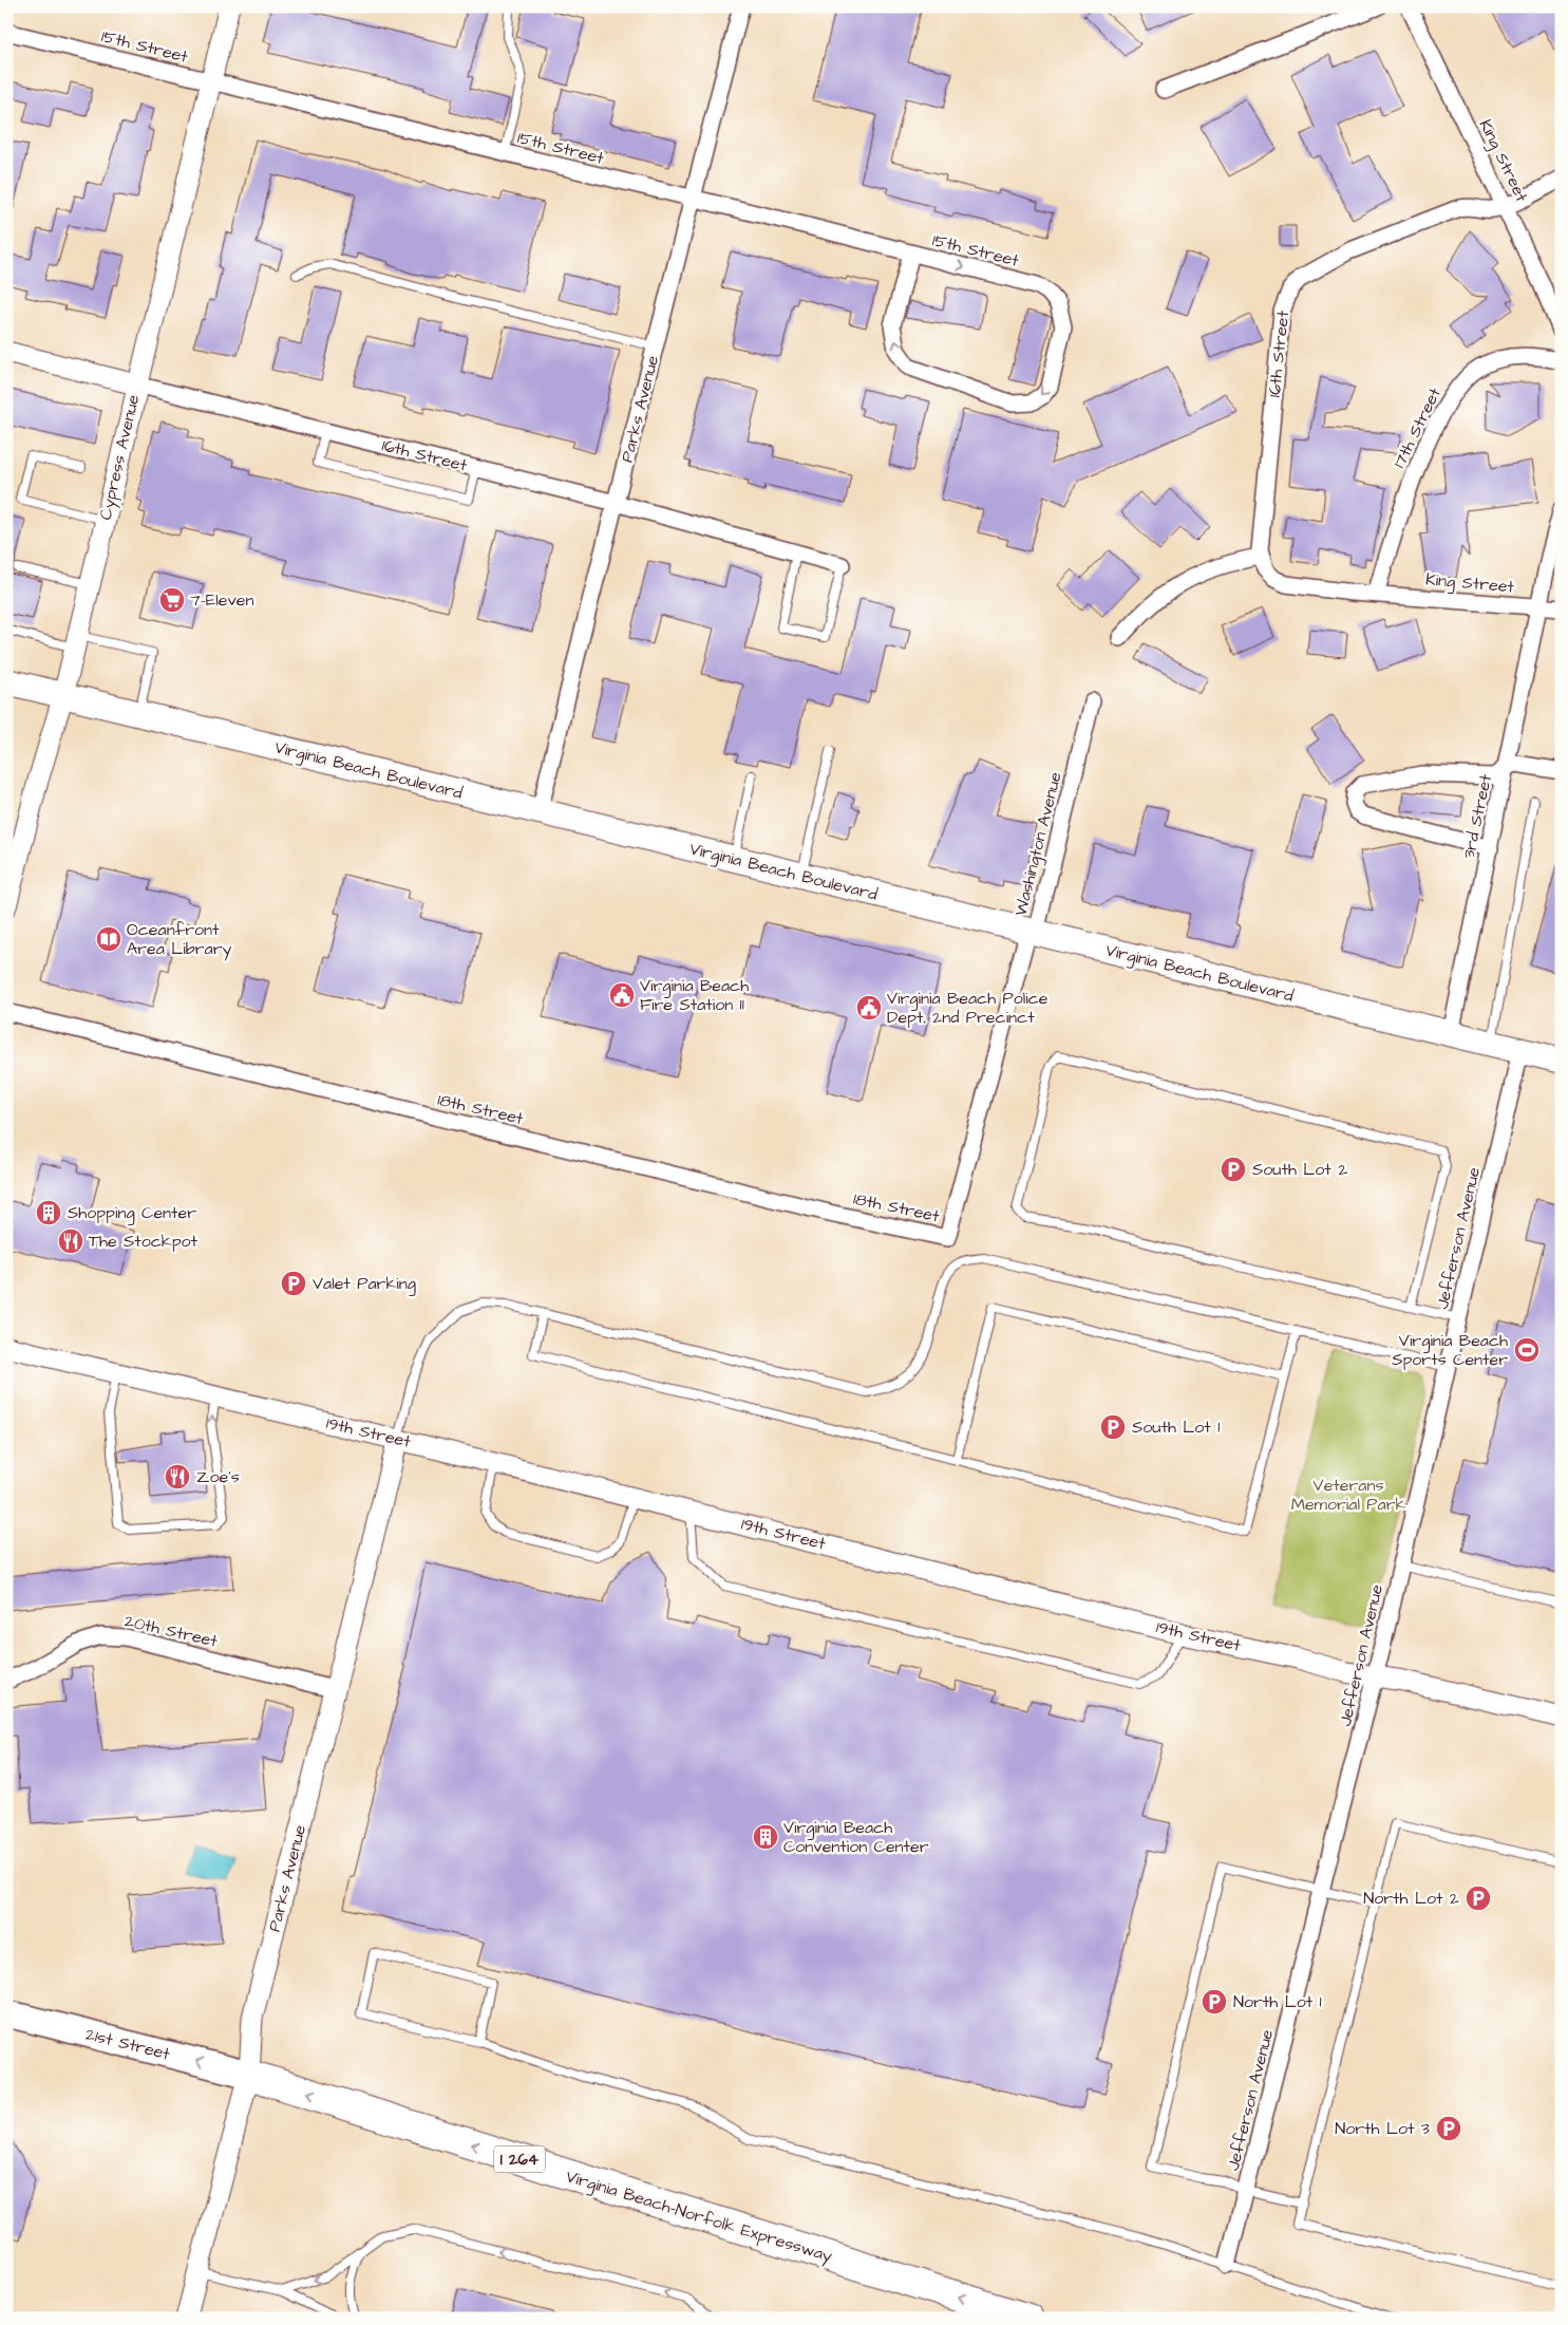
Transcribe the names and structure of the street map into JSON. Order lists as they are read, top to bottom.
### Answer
{
  "streets": {
    "highway": ["21st Street", "I 264", "Virginia Beach-Norfolk Expressway"],
    "main road": ["Virginia Beach Boulevard"],
    "street": [
      "15th Street",
      "King Street",
      "16th Street",
      "Parks Avenue",
      "17th Street",
      "Cypress Avenue",
      "3rd Street",
      "Washington Avenue",
      "18th Street",
      "Jefferson Avenue",
      "19th Street",
      "20th Street"
    ]
  },
  "crossings": [
    ["15th Street", "Parks Avenue"],
    ["15th Street", "Cypress Avenue"],
    ["King Street", "16th Street"],
    ["King Street", "17th Street"],
    ["King Street", "3rd Street"],
    ["16th Street", "Parks Avenue"],
    ["16th Street", "Cypress Avenue"],
    ["Parks Avenue", "Virginia Beach Boulevard"],
    ["Parks Avenue", "19th Street"],
    ["Parks Avenue", "20th Street"],
    ["Parks Avenue", "21st Street"],
    ["Parks Avenue", "Virginia Beach-Norfolk Expressway"],
    ["Cypress Avenue", "Virginia Beach Boulevard"],
    ["Virginia Beach Boulevard", "3rd Street"],
    ["Virginia Beach Boulevard", "Washington Avenue"],
    ["Virginia Beach Boulevard", "Jefferson Avenue"],
    ["Washington Avenue", "18th Street"],
    ["Jefferson Avenue", "19th Street"],
    ["21st Street", "Virginia Beach-Norfolk Expressway"]
  ],
  "one_way": ["21st Street", "Virginia Beach-Norfolk Expressway"],
  "parks": ["Veterans Memorial Park"],
  "places": {
    "supermarket": ["7-Eleven"],
    "library": ["Oceanfront Area Library"],
    "public building": ["Virginia Beach Fire Station 11", "Virginia Beach Police Dept. 2nd Precinct"],
    "parking": [
      "South Lot 2",
      "Valet Parking",
      "South Lot 1",
      "North Lot 2",
      "North Lot 1",
      "North Lot 3"
    ],
    "building": ["Shopping Center", "Virginia Beach Convention Center"],
    "restaurant": ["The Stockpot", "Zoe's"],
    "sports": ["Virginia Beach Sports Center"]
  }
}
